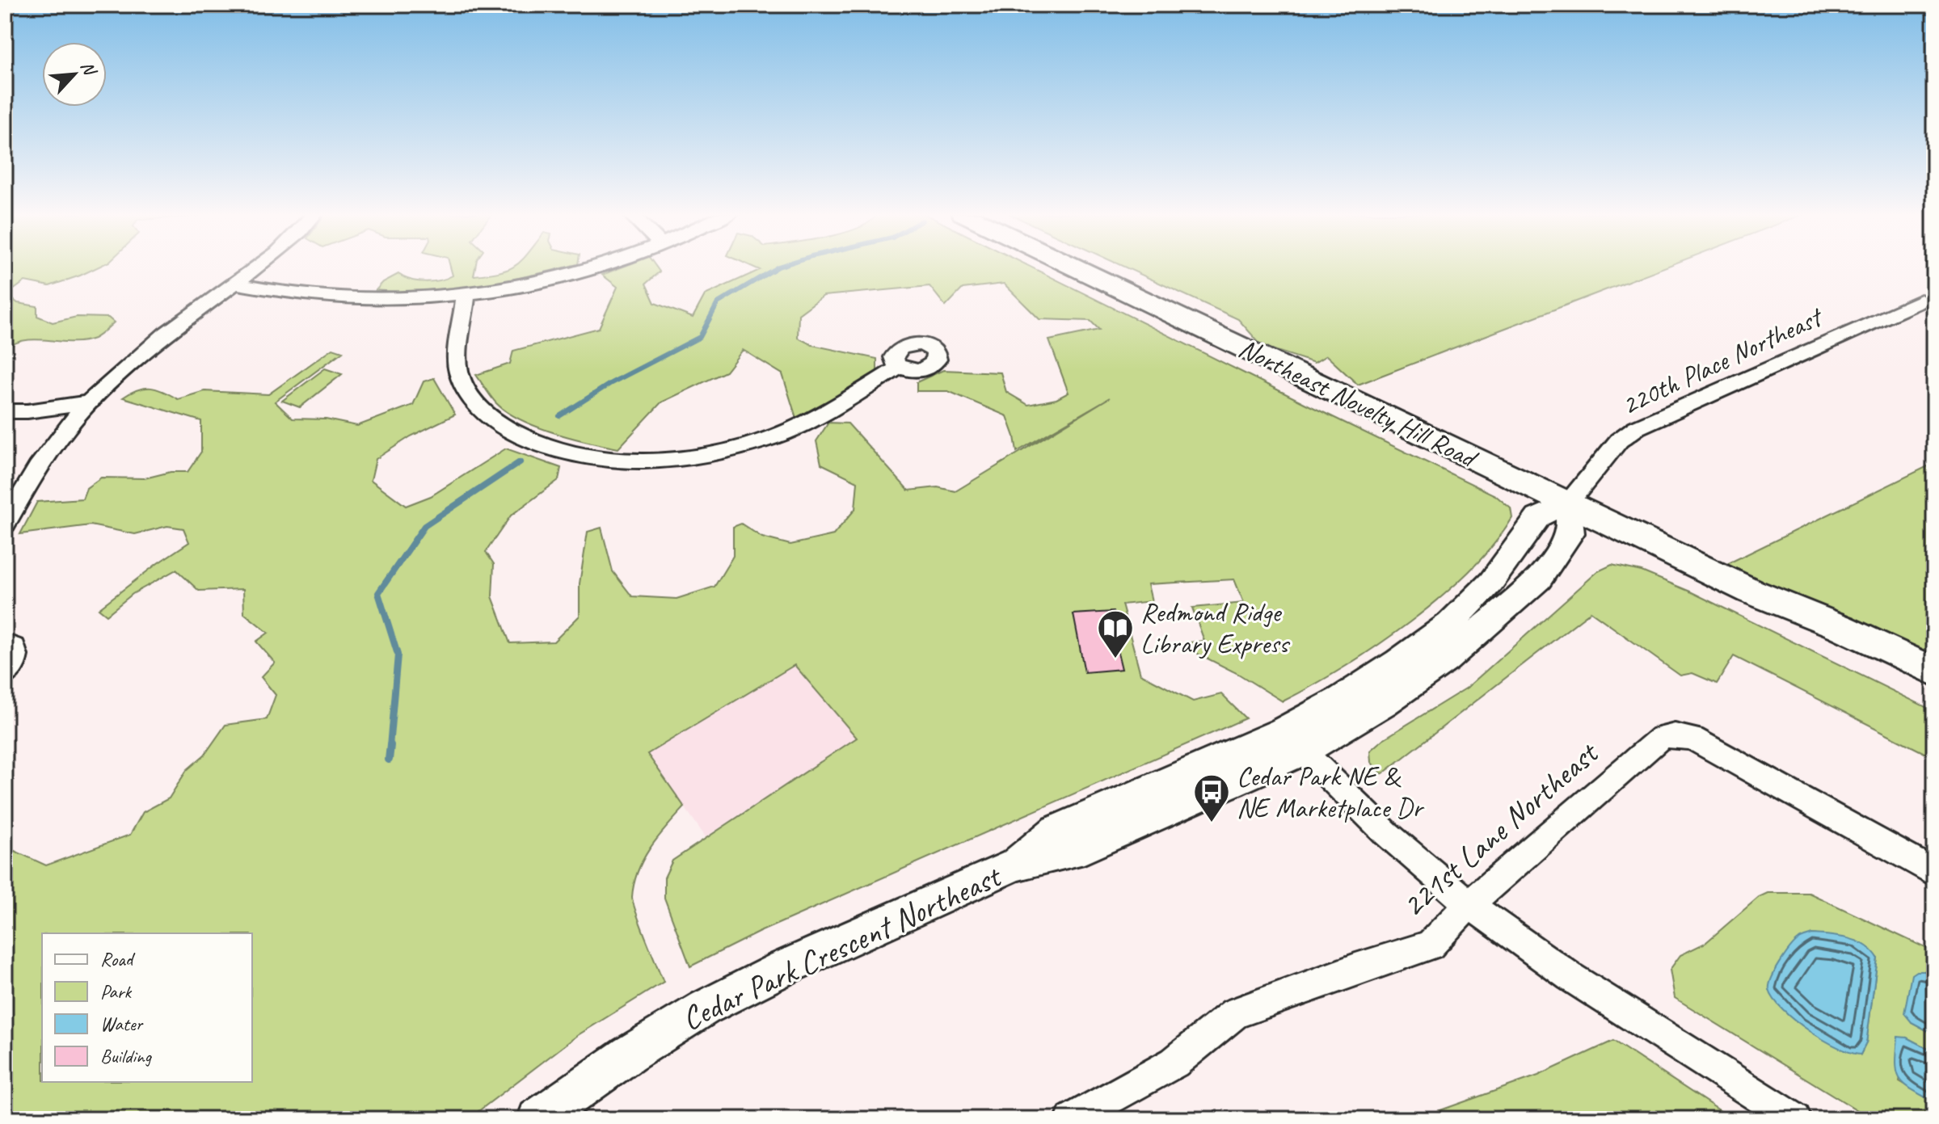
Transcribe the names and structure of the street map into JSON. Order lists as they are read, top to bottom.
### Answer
{
  "streets": {
    "main road": ["Northeast Novelty Hill Road"],
    "street": ["220th Place Northeast", "221st Lane Northeast", "Cedar Park Crescent Northeast"]
  },
  "crossings": [
    ["220th Place Northeast", "Northeast Novelty Hill Road"],
    ["220th Place Northeast", "Cedar Park Crescent Northeast"],
    ["Northeast Novelty Hill Road", "Cedar Park Crescent Northeast"]
  ],
  "places": {
    "library": ["Redmond Ridge Library Express"],
    "bus stop": ["Cedar Park NE & NE Marketplace Dr"]
  },
  "legend": [
    "Road",
    "Park",
    "Water",
    "Building"
  ],
  "north": "top right"
}
